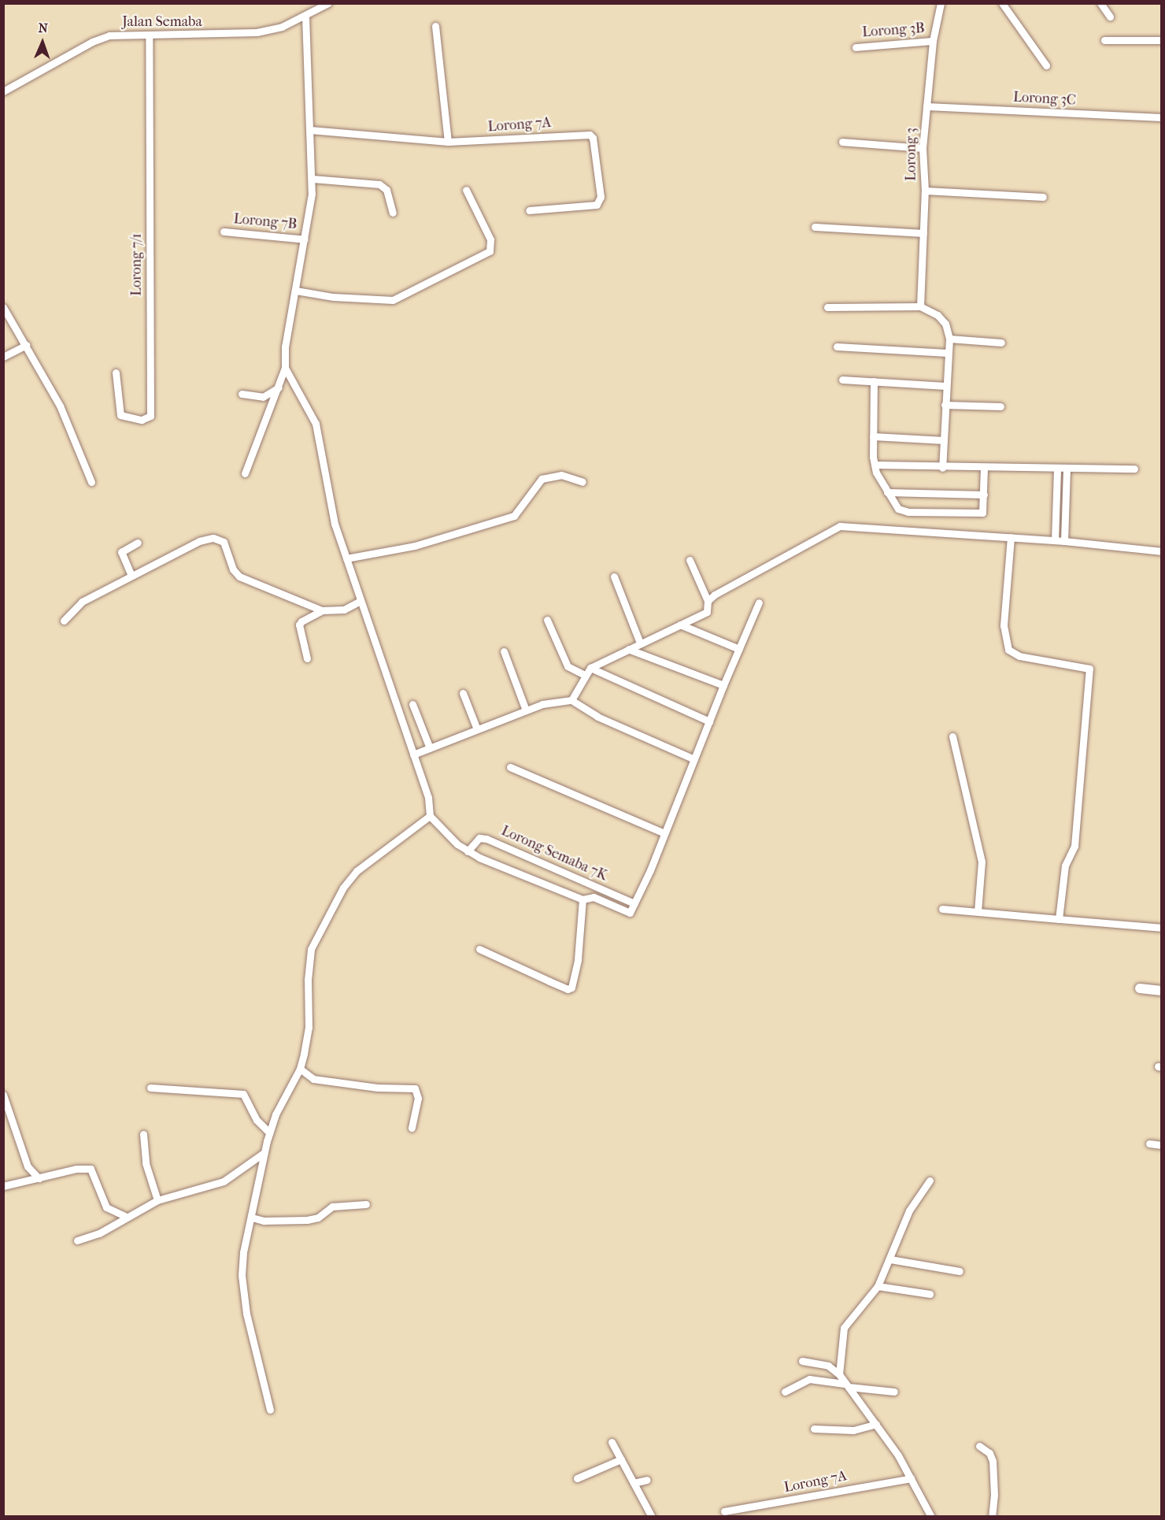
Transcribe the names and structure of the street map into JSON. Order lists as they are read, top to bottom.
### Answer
{
  "streets": {
    "street": [
      "Jalan Semaba",
      "Lorong 3B",
      "Lorong 3C",
      "Lorong 7A",
      "Lorong 3",
      "Lorong 7B",
      "Lorong 7/1",
      "Lorong Semaba 7K"
    ]
  },
  "crossings": [
    ["Jalan Semaba", "Lorong 7/1"],
    ["Lorong 3B", "Lorong 3"],
    ["Lorong 3C", "Lorong 3"]
  ],
  "north": "top"
}
